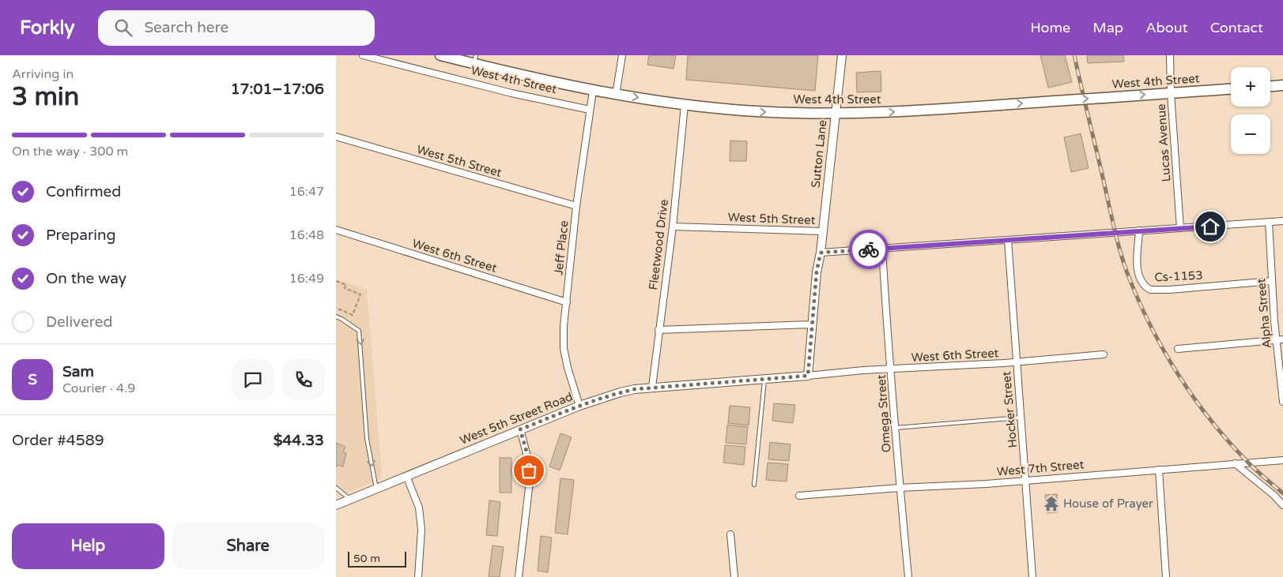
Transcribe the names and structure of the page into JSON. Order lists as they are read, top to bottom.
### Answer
{
  "streets": {
    "main road": ["West 4th Street"],
    "street": [
      "Lucas Avenue",
      "Sutton Lane",
      "West 5th Street",
      "Fleetwood Drive",
      "Jeff Place",
      "West 6th Street",
      "Cs-1153",
      "Alpha Street",
      "Hocker Street",
      "Omega Street",
      "West 5th Street Road",
      "West 7th Street"
    ]
  },
  "crossings": [
    ["West 4th Street", "Lucas Avenue"],
    ["West 4th Street", "Sutton Lane"],
    ["West 4th Street", "Fleetwood Drive"],
    ["West 4th Street", "Jeff Place"],
    ["Sutton Lane", "West 5th Street"],
    ["West 5th Street", "Fleetwood Drive"],
    ["West 5th Street", "Jeff Place"],
    ["Fleetwood Drive", "West 5th Street Road"],
    ["Jeff Place", "West 6th Street"],
    ["Jeff Place", "West 5th Street Road"],
    ["West 6th Street", "Hocker Street"],
    ["West 6th Street", "Omega Street"],
    ["West 6th Street", "West 5th Street Road"],
    ["Cs-1153", "Alpha Street"],
    ["Hocker Street", "West 7th Street"],
    ["Omega Street", "West 7th Street"]
  ],
  "one_way": ["West 4th Street"],
  "places": {
    "temple": ["House of Prayer"]
  },
  "scale_bar": "50 m",
  "page": {
    "header": "Forkly",
    "search": "Search here",
    "nav": [
      "Home",
      "Map",
      "About",
      "Contact"
    ],
    "heading": ["3 min", "Arriving in", "17:01–17:06"],
    "panel": [
      "Sam",
      "Courier · 4.9",
      "Order #4589",
      "$44.33"
    ],
    "map_buttons": ["+", "−"],
    "bar": "On the way · 300 m",
    "list": [
      ["Confirmed", "16:47"],
      ["Preparing", "16:48"],
      ["On the way", "16:49"],
      "Delivered"
    ],
    "round": "S",
    "buttons": ["Help", "Share"],
    "scale": "50 m"
  }
}
